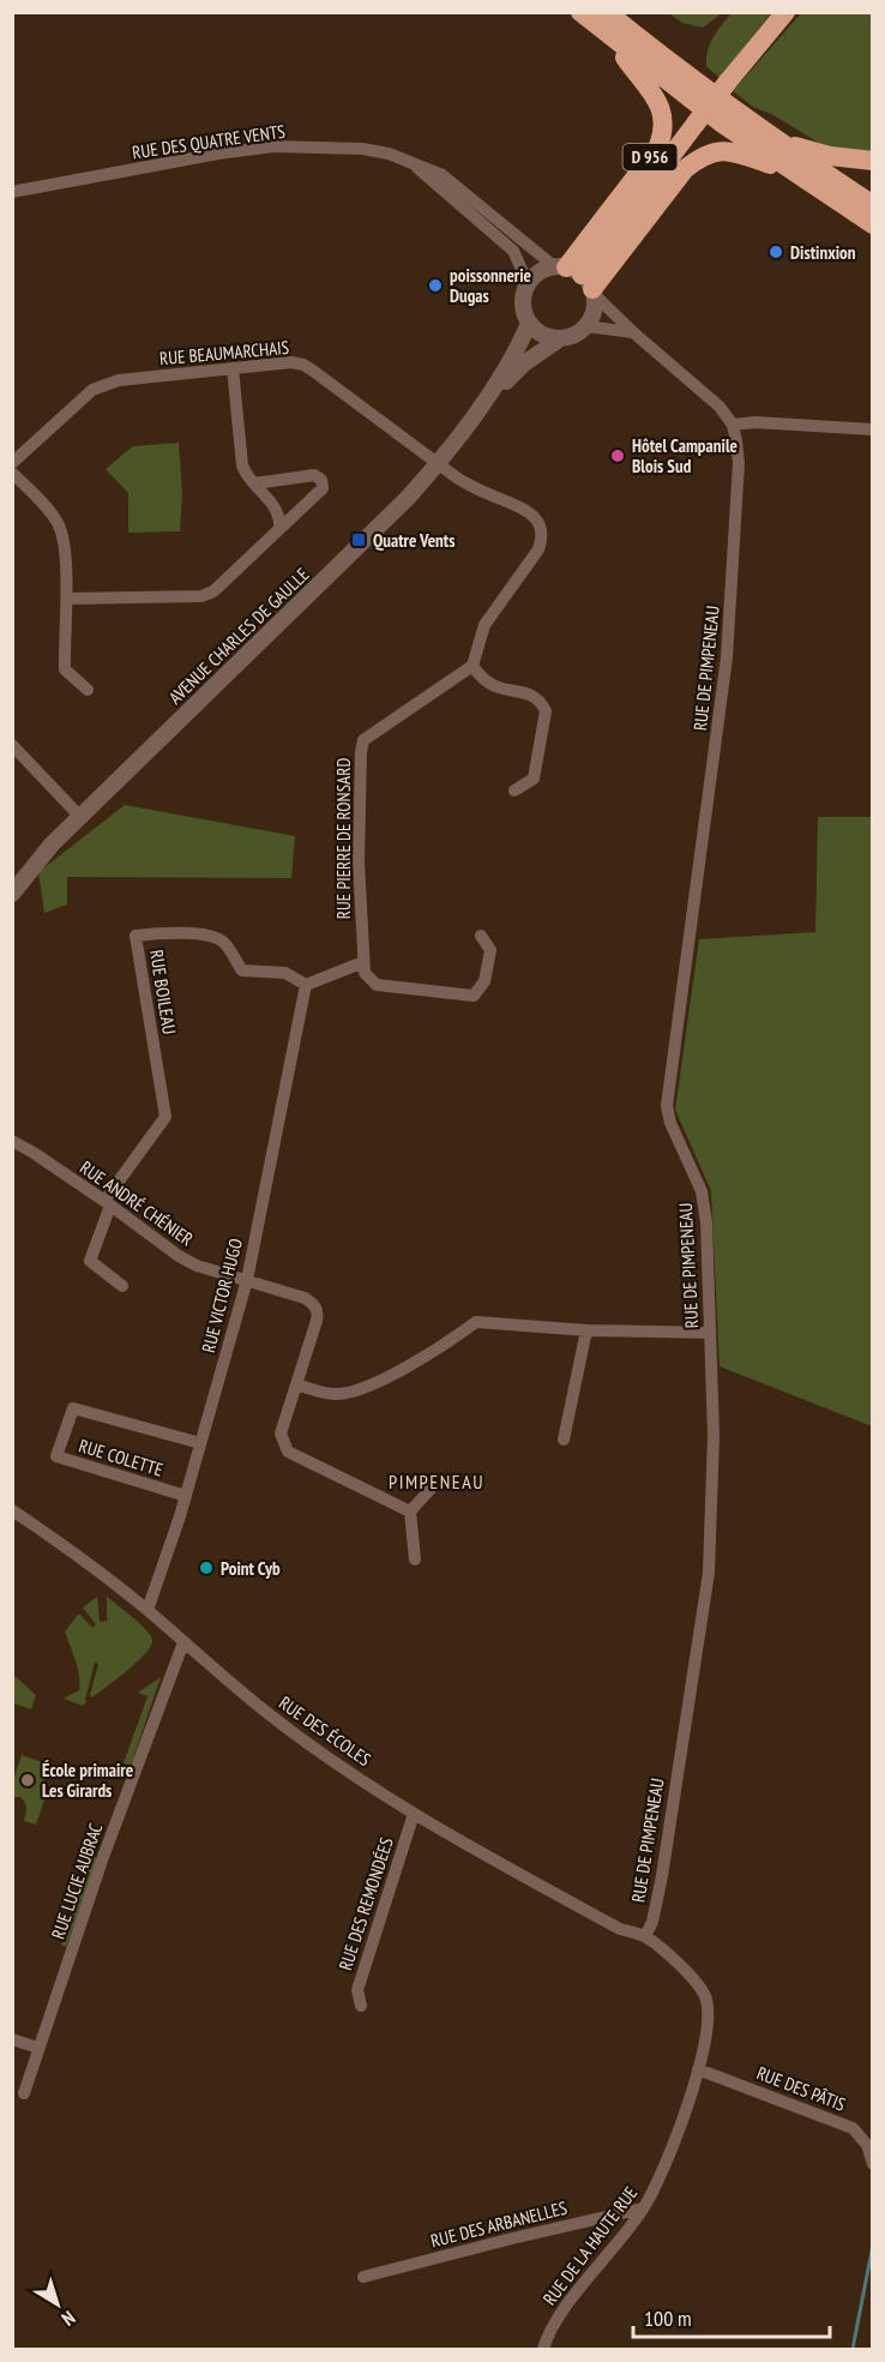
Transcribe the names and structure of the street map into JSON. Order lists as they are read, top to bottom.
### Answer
{
  "streets": {
    "highway": ["D 956"],
    "street": [
      "RUE DES QUATRE VENTS",
      "RUE BEAUMARCHAIS",
      "AVENUE CHARLES DE GAULLE",
      "RUE DE PIMPENEAU",
      "RUE PIERRE DE RONSARD",
      "RUE BOILEAU",
      "RUE ANDRÉ CHÉNIER",
      "RUE VICTOR HUGO",
      "RUE COLETTE",
      "RUE DES ÉCOLES",
      "RUE LUCIE AUBRAC",
      "RUE DES REMONDÉES",
      "RUE DES PÂTIS",
      "RUE DES ARBANELLES",
      "RUE DE LA HAUTE RUE"
    ]
  },
  "crossings": [
    ["RUE DES QUATRE VENTS", "D 956"],
    ["RUE DES QUATRE VENTS", "AVENUE CHARLES DE GAULLE"],
    ["RUE DES QUATRE VENTS", "RUE DE PIMPENEAU"],
    ["D 956", "AVENUE CHARLES DE GAULLE"],
    ["RUE BEAUMARCHAIS", "AVENUE CHARLES DE GAULLE"],
    ["RUE DE PIMPENEAU", "RUE DES ÉCOLES"],
    ["RUE DE PIMPENEAU", "RUE DE LA HAUTE RUE"],
    ["RUE BOILEAU", "RUE ANDRÉ CHÉNIER"],
    ["RUE BOILEAU", "RUE VICTOR HUGO"],
    ["RUE ANDRÉ CHÉNIER", "RUE VICTOR HUGO"],
    ["RUE VICTOR HUGO", "RUE COLETTE"],
    ["RUE VICTOR HUGO", "RUE DES ÉCOLES"],
    ["RUE DES ÉCOLES", "RUE LUCIE AUBRAC"],
    ["RUE DES ÉCOLES", "RUE DES REMONDÉES"],
    ["RUE DES ÉCOLES", "RUE DE LA HAUTE RUE"],
    ["RUE DES PÂTIS", "RUE DE LA HAUTE RUE"],
    ["RUE DES ARBANELLES", "RUE DE LA HAUTE RUE"]
  ],
  "districts": ["PIMPENEAU"],
  "places": {
    "other": [
      "Distinxion",
      "poissonnerie Dugas",
      "Hôtel Campanile Blois Sud",
      "Point Cyb",
      "École primaire Les Girards"
    ],
    "transit": ["Quatre Vents"]
  },
  "scale_bar": "100 m",
  "north": "bottom right"
}
